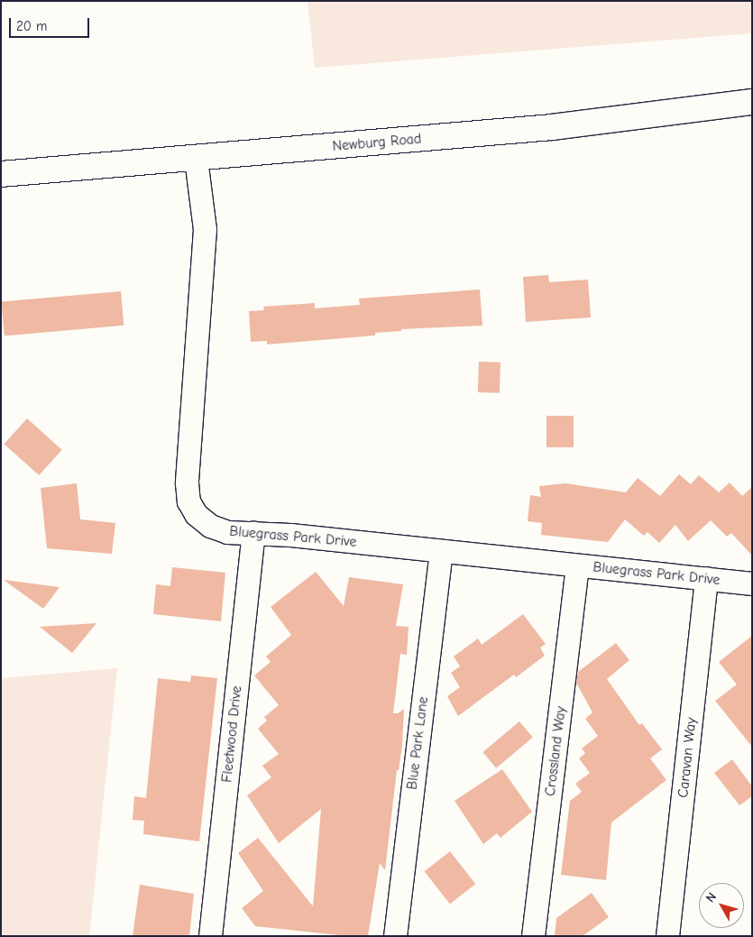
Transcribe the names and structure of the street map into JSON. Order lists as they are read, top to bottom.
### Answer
{
  "streets": {
    "main road": ["Newburg Road"],
    "street": [
      "Bluegrass Park Drive",
      "Fleetwood Drive",
      "Blue Park Lane",
      "Crossland Way",
      "Caravan Way"
    ]
  },
  "crossings": [
    ["Newburg Road", "Bluegrass Park Drive"],
    ["Bluegrass Park Drive", "Fleetwood Drive"],
    ["Bluegrass Park Drive", "Blue Park Lane"],
    ["Bluegrass Park Drive", "Crossland Way"],
    ["Bluegrass Park Drive", "Caravan Way"]
  ],
  "scale_bar": "20 m",
  "north": "top left"
}
